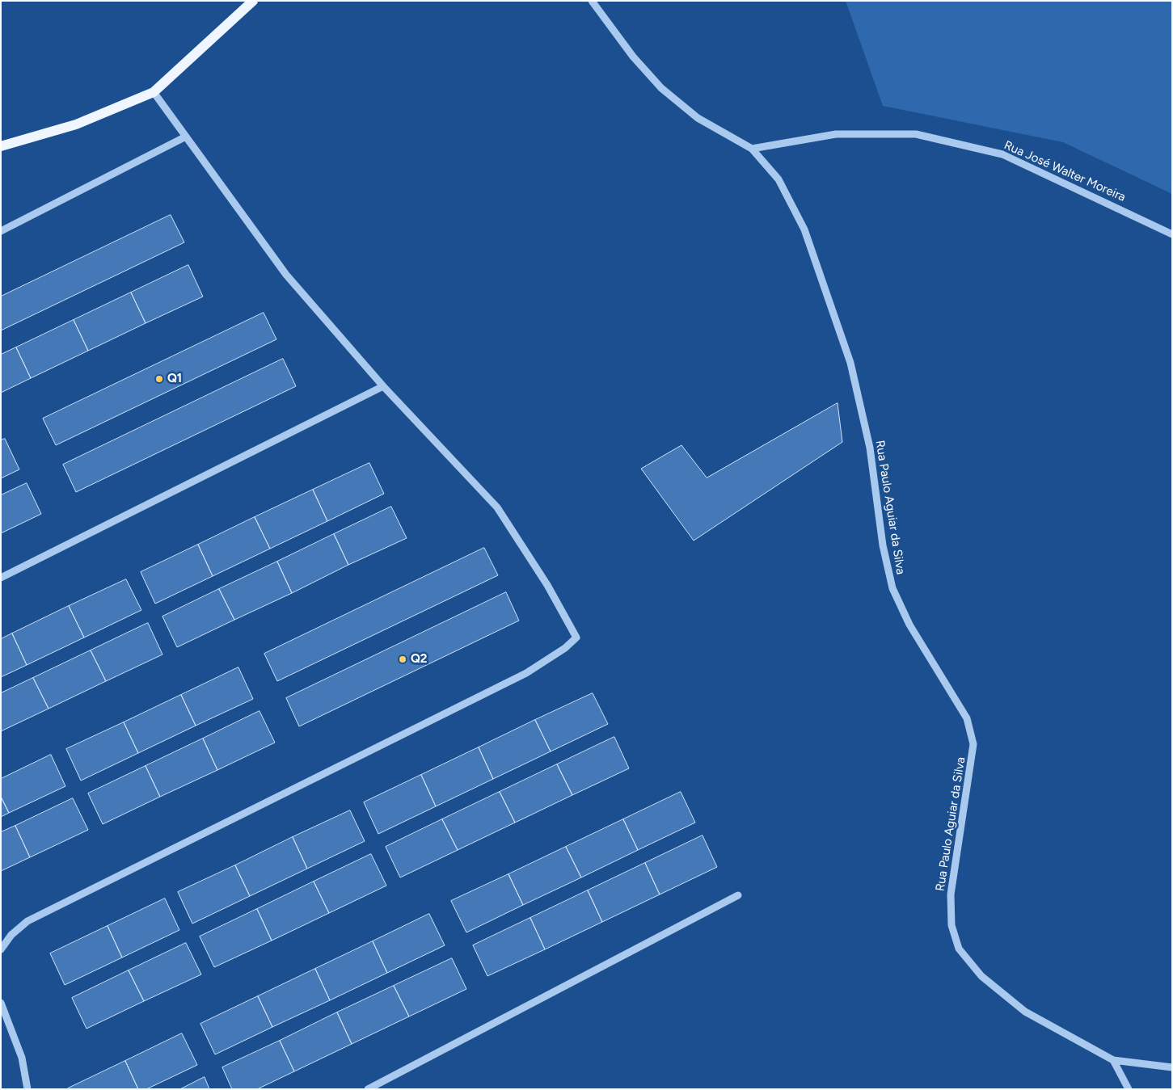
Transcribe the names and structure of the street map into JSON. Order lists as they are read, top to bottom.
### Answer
{
  "streets": {
    "street": ["Rua José Walter Moreira", "Rua Paulo Aguiar da Silva"]
  },
  "crossings": [
    ["Rua José Walter Moreira", "Rua Paulo Aguiar da Silva"]
  ],
  "places": ["Q1", "Q2"]
}
